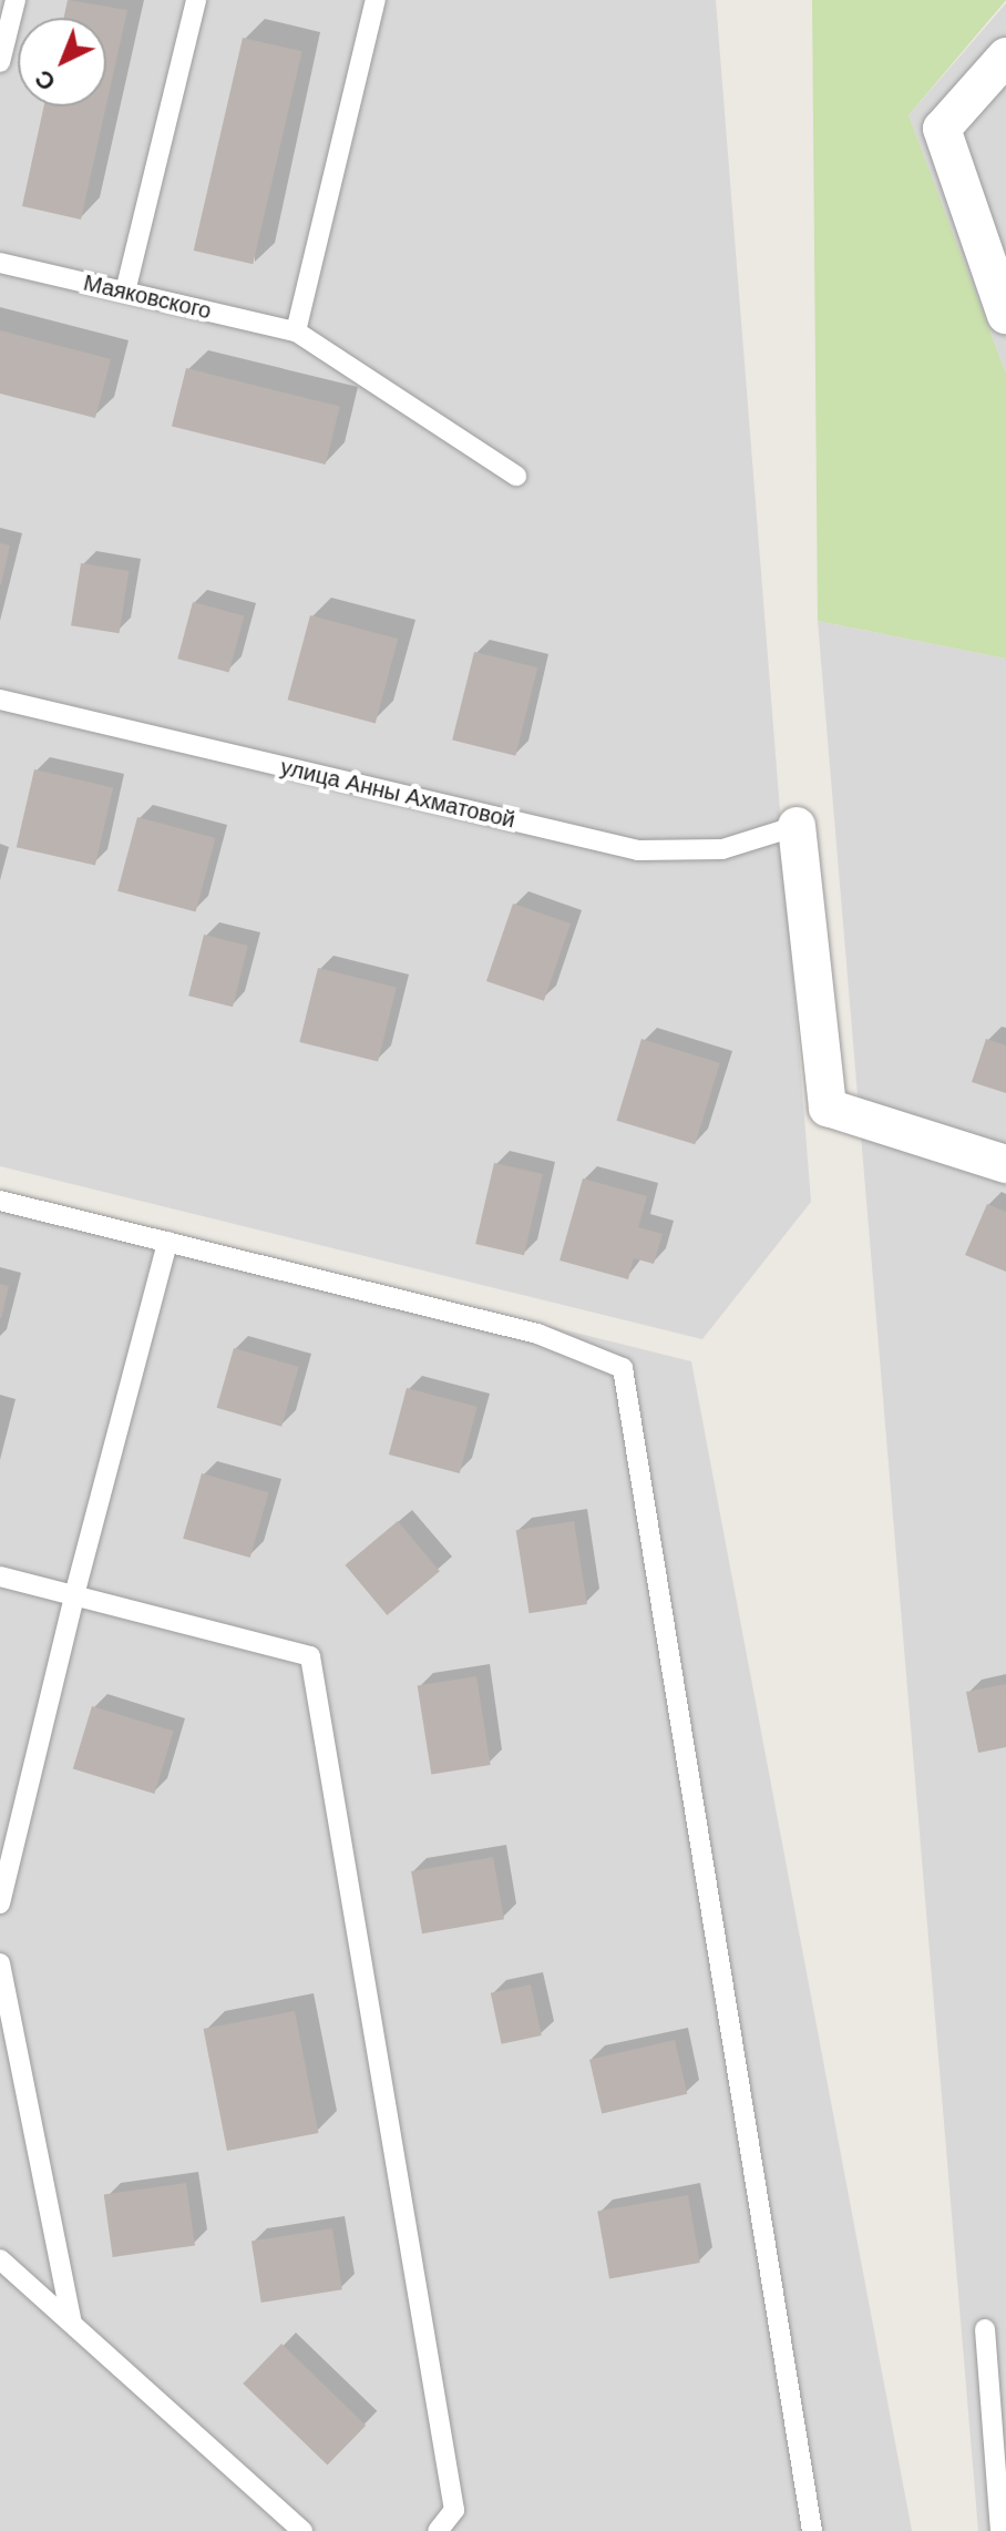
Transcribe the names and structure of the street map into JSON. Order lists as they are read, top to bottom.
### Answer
{
  "streets": {
    "lane": ["Маяковского", "улица Анны Ахматовой"]
  },
  "north": "bottom left"
}
